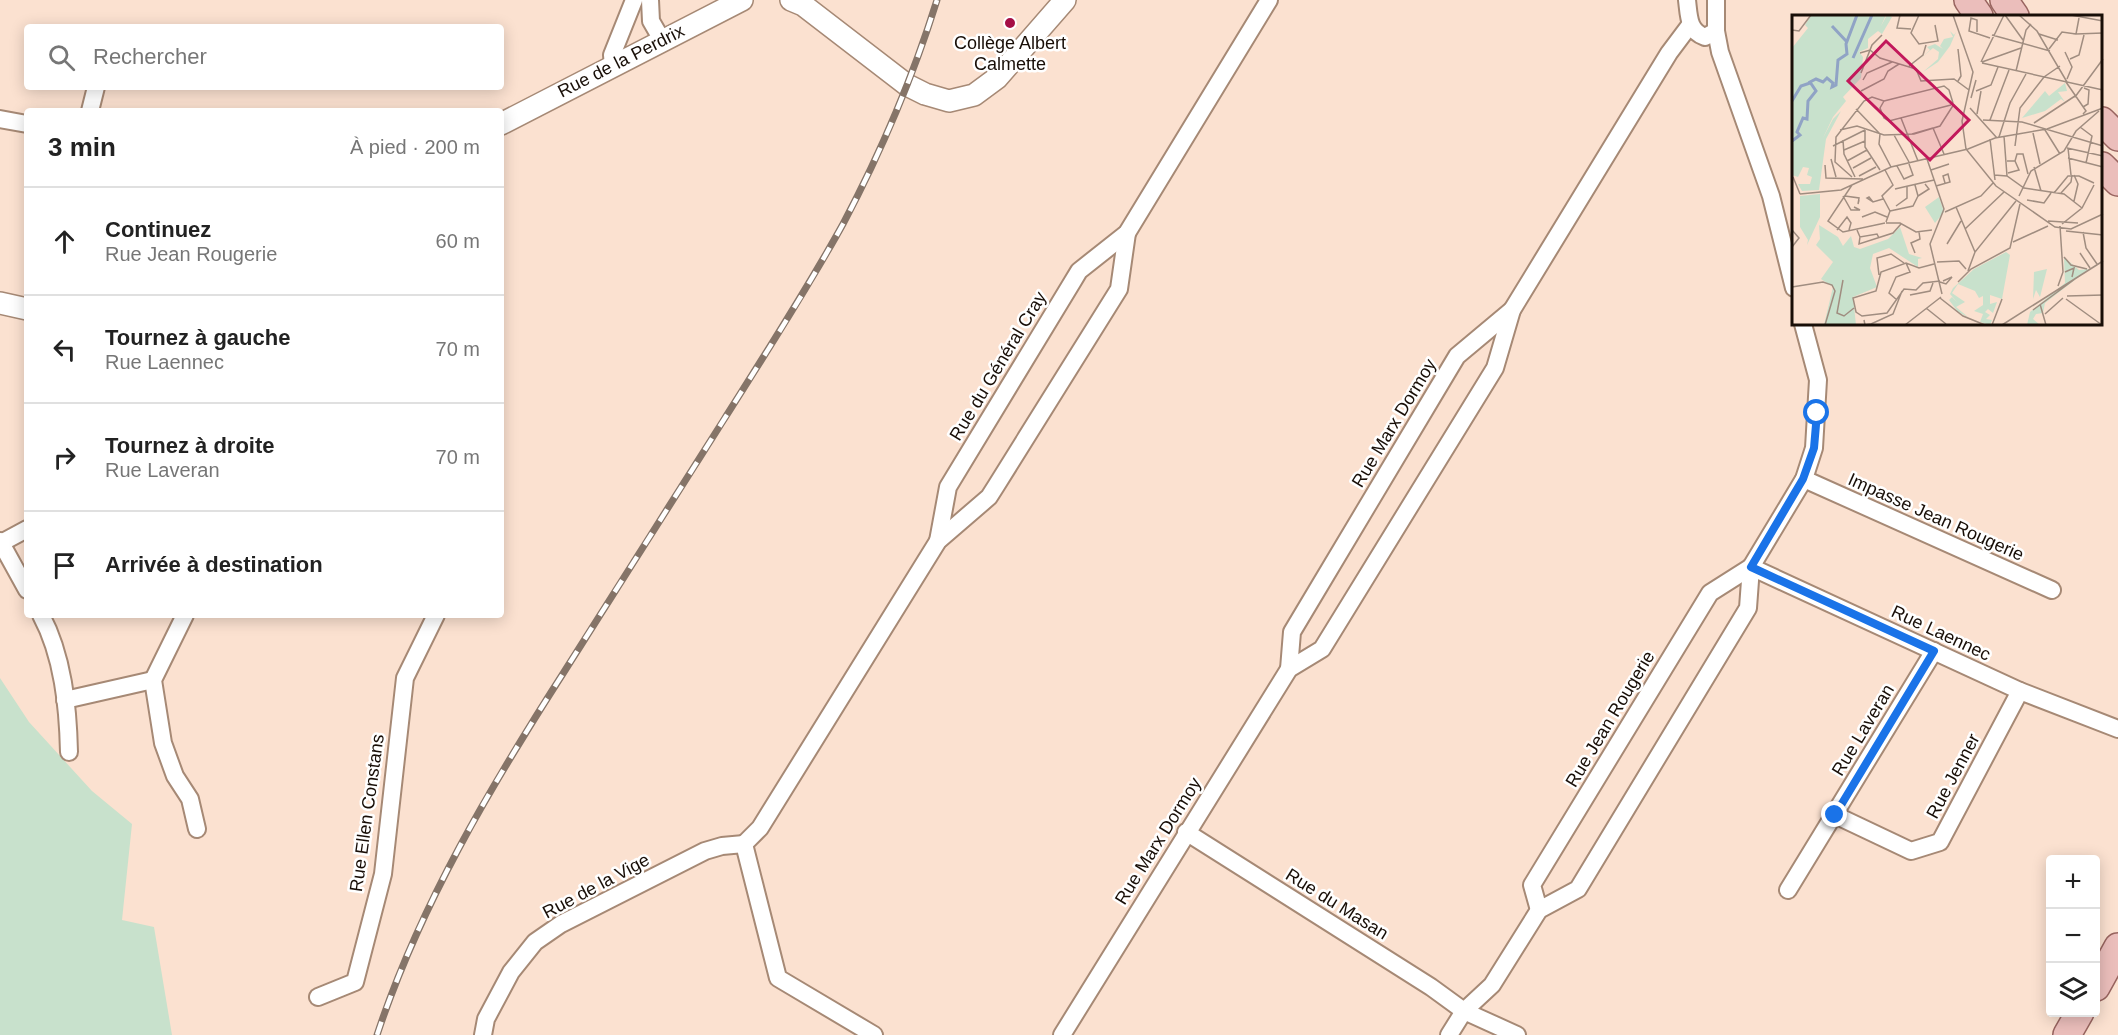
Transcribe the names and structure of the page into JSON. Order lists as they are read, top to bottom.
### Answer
{
  "streets": {
    "street": [
      "Rue de la Perdrix",
      "Rue du Général Cray",
      "Rue Marx Dormoy",
      "Impasse Jean Rougerie",
      "Rue Laennec",
      "Rue Jean Rougerie",
      "Rue Laveran",
      "Rue Jenner",
      "Rue Ellen Constans",
      "Rue de la Vige",
      "Rue du Masan"
    ]
  },
  "crossings": [
    ["Rue du Général Cray", "Rue de la Vige"],
    ["Rue Marx Dormoy", "Rue du Masan"],
    ["Impasse Jean Rougerie", "Rue Jean Rougerie"],
    ["Rue Laennec", "Rue Jean Rougerie"],
    ["Rue Laennec", "Rue Laveran"],
    ["Rue Laennec", "Rue Jenner"],
    ["Rue Jean Rougerie", "Rue du Masan"],
    ["Rue Laveran", "Rue Jenner"]
  ],
  "places": ["Collège Albert Calmette"],
  "page": {
    "search": "Rechercher",
    "heading": ["3 min", "À pied · 200 m"],
    "list": [
      ["Continuez", "Rue Jean Rougerie", "60 m"],
      ["Tournez à gauche", "Rue Laennec", "70 m"],
      ["Tournez à droite", "Rue Laveran", "70 m"],
      "Arrivée à destination"
    ],
    "map_buttons": ["+", "−"]
  }
}
